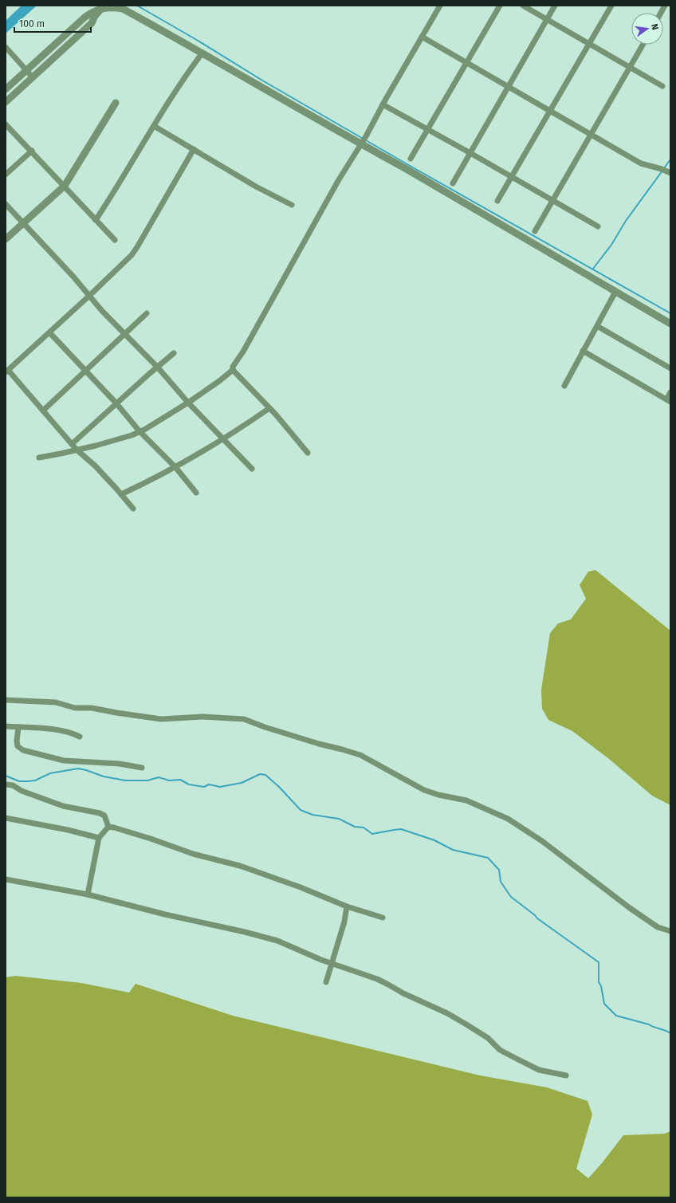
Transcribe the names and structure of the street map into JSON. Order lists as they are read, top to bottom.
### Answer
{
  "scale_bar": "100 m",
  "north": "right"
}
